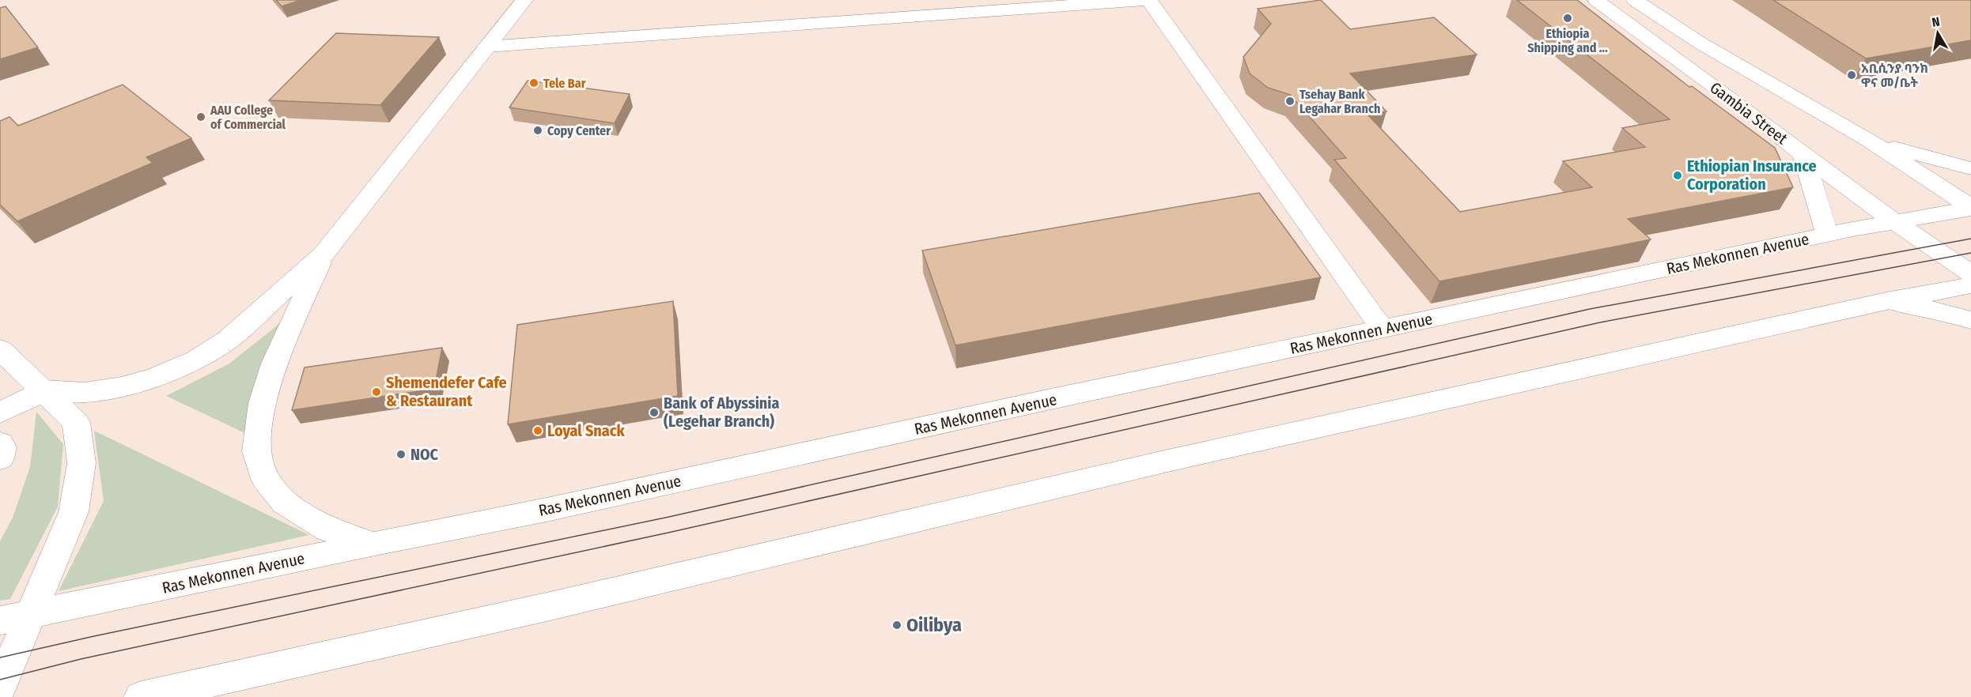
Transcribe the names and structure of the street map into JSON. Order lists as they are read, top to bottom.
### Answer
{
  "streets": {
    "main road": ["Gambia Street", "Ras Mekonnen Avenue"]
  },
  "crossings": [
    ["Gambia Street", "Ras Mekonnen Avenue"]
  ],
  "places": [
    "Ethiopia Shipping and ...",
    "አቢሲንያ ባንክ ዋና መ/ቤት",
    "Tele Bar",
    "Tsehay Bank Legahar Branch",
    "AAU College of Commercial",
    "Copy Center",
    "Ethiopian Insurance Corporation",
    "Shemendefer Cafe & Restaurant",
    "Bank of Abyssinia (Legehar Branch)",
    "Loyal Snack",
    "NOC",
    "Oilibya"
  ],
  "north": "top"
}
